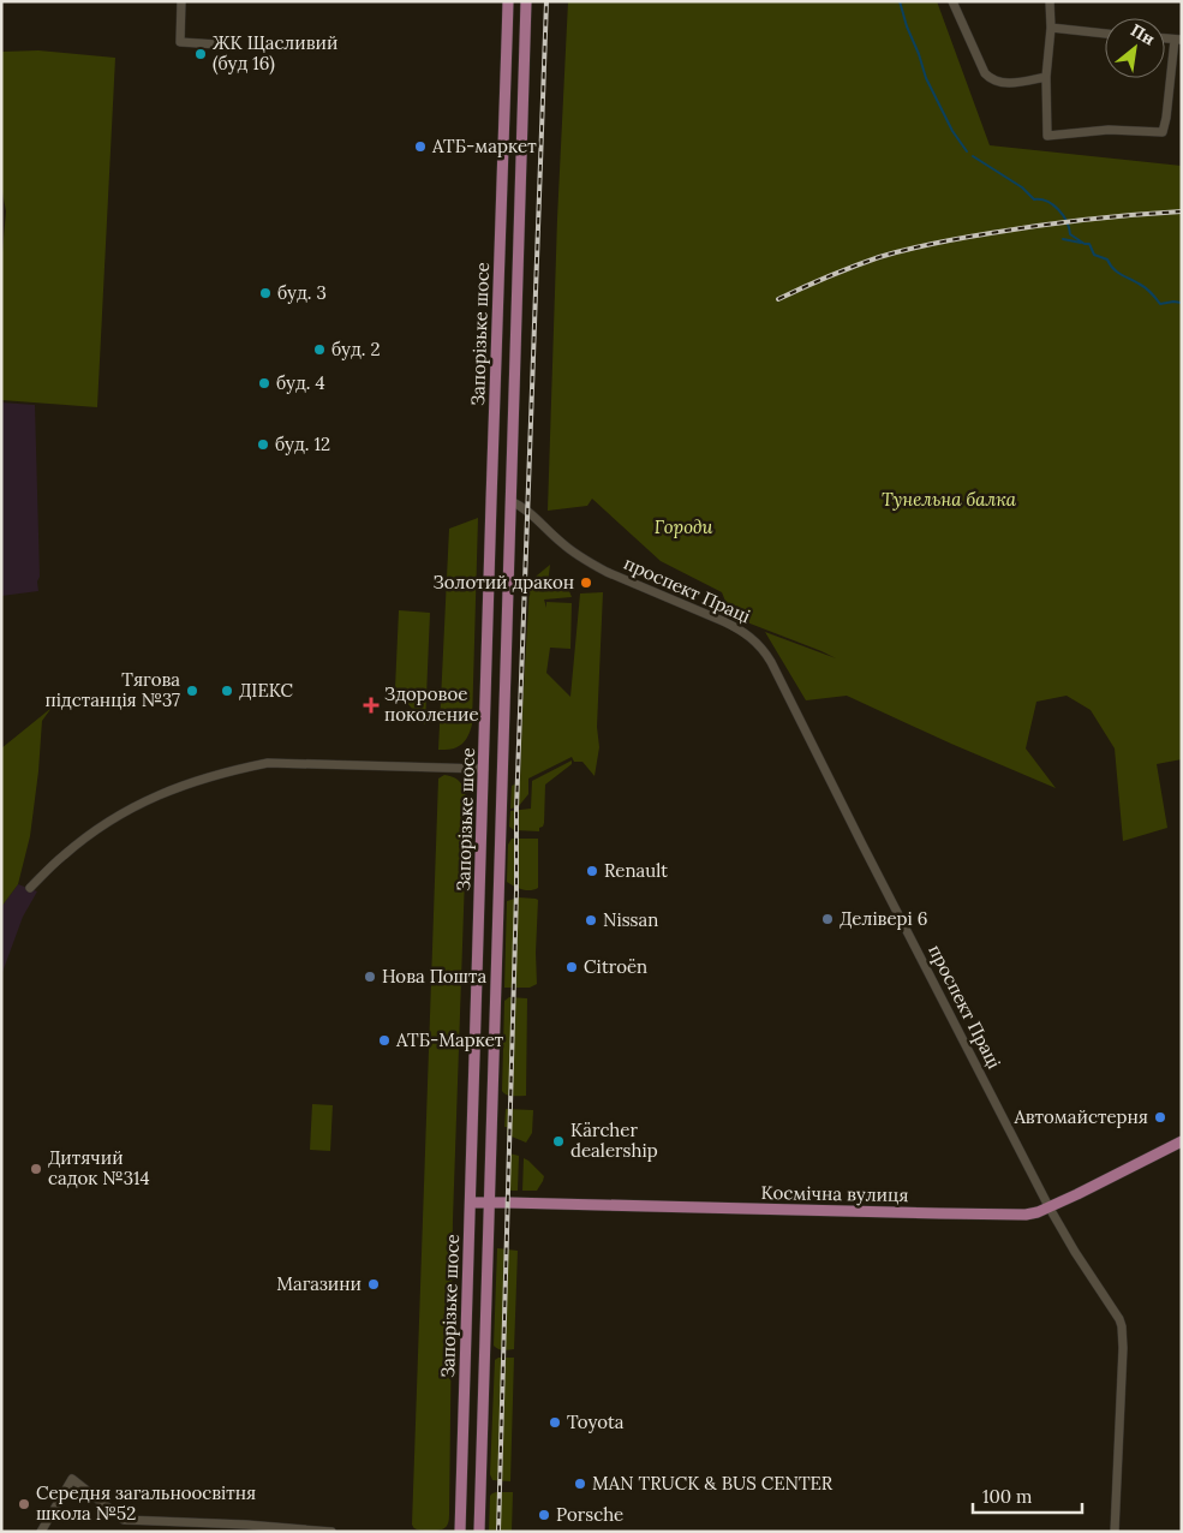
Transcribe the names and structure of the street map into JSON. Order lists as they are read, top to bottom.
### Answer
{
  "streets": {
    "main road": ["Запорізьке шосе", "Космічна вулиця"],
    "street": ["проспект Праці"]
  },
  "crossings": [
    ["Запорізьке шосе", "проспект Праці"],
    ["Запорізьке шосе", "Космічна вулиця"],
    ["проспект Праці", "Космічна вулиця"]
  ],
  "parks": ["Тунельна балка", "Городи"],
  "places": {
    "other": [
      "ЖК Щасливий (буд 16)",
      "АТБ-маркет",
      "буд. 3",
      "буд. 2",
      "буд. 4",
      "буд. 12",
      "Золотий дракон",
      "Тягова пiдстанцiя №37",
      "ДІЕКС",
      "Renault",
      "Делівері 6",
      "Nissan",
      "Citroën",
      "Нова Пошта",
      "АТБ-Маркет",
      "Автомайстерня",
      "Kärcher dealership",
      "Дитячий садок №314",
      "Магазини",
      "Toyota",
      "MAN TRUCK & BUS CENTER",
      "Середня загальноосвітня школа №52",
      "Porsche"
    ],
    "health": ["Здоровое поколение"]
  },
  "scale_bar": "100 m",
  "north": "top right"
}
